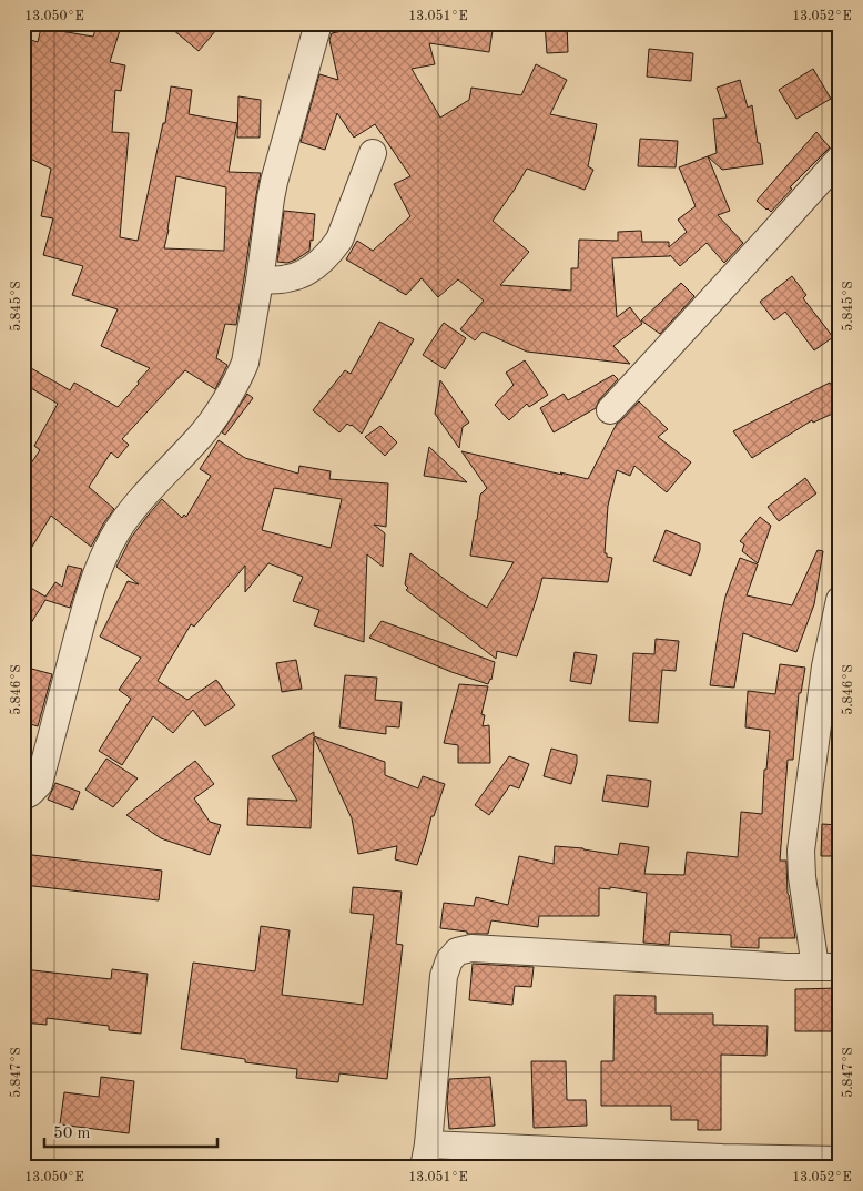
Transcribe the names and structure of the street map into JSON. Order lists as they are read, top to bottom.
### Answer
{
  "scale_bar": "50 m",
  "coordinates": [
    "13.050°E",
    "13.051°E",
    "13.052°E",
    "5.845°S",
    "5.846°S",
    "5.847°S"
  ]
}
